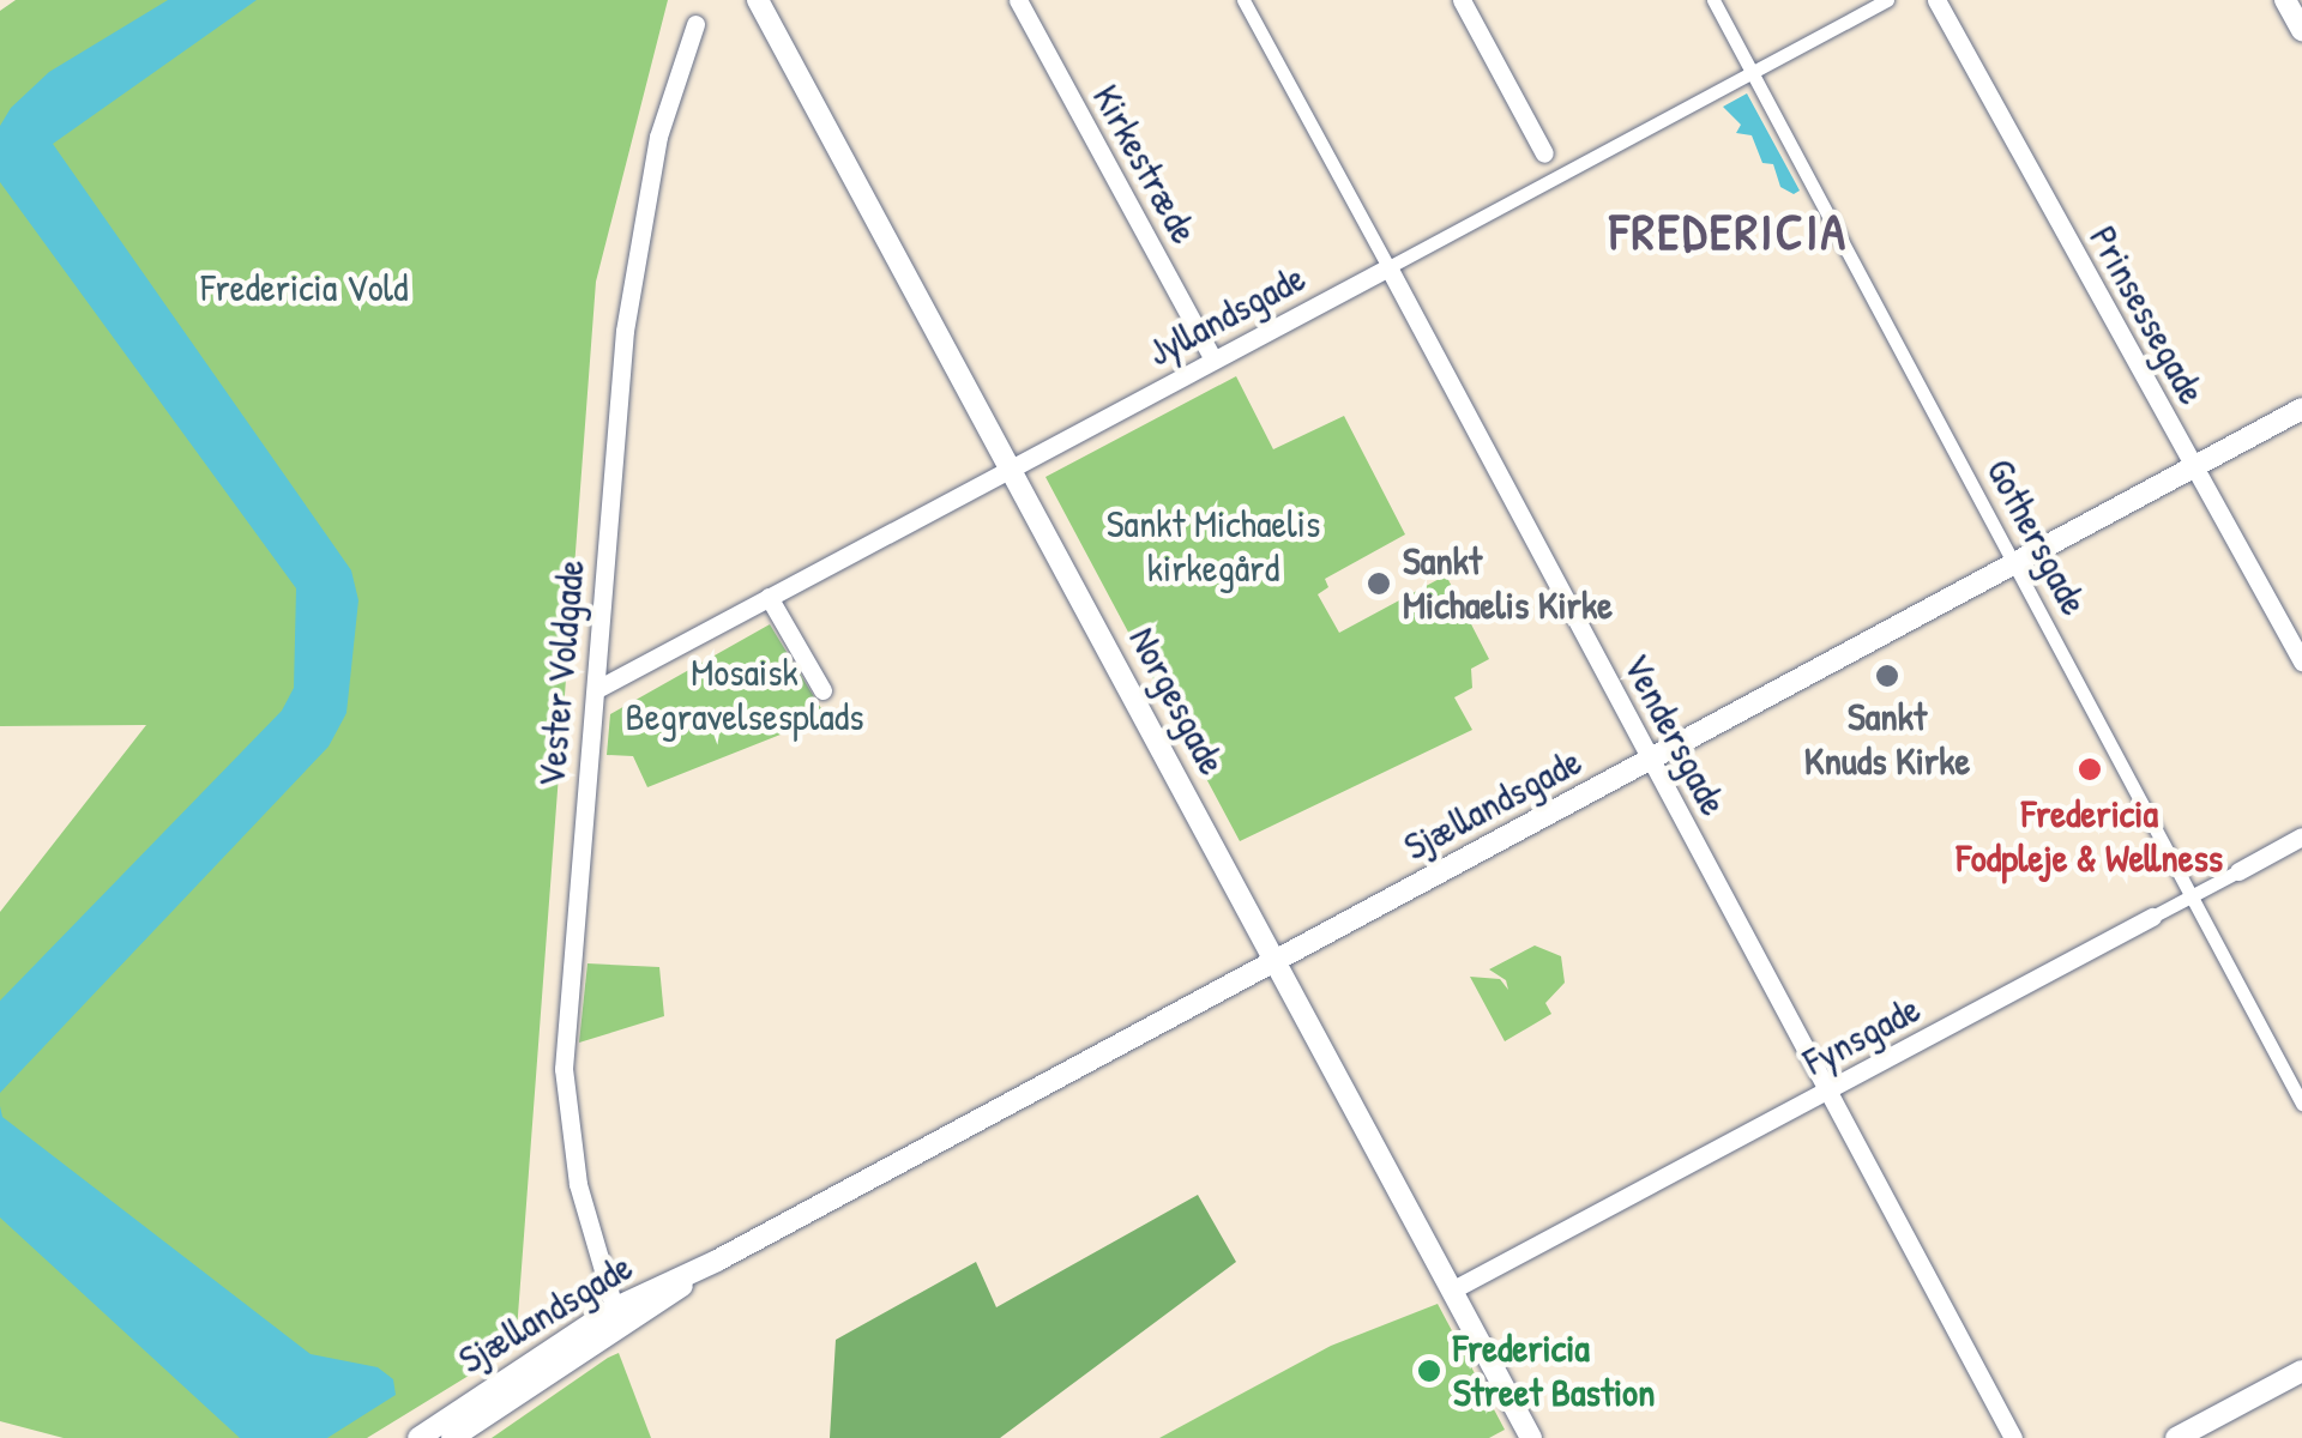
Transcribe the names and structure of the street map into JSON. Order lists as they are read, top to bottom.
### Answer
{
  "streets": {
    "street": [
      "Kirkestræde",
      "Jyllandsgade",
      "Prinsessegade",
      "Gothersgade",
      "Vester Voldgade",
      "Norgesgade",
      "Vendersgade",
      "Sjællandsgade",
      "Fynsgade"
    ]
  },
  "crossings": [
    ["Kirkestræde", "Jyllandsgade"],
    ["Jyllandsgade", "Gothersgade"],
    ["Jyllandsgade", "Vester Voldgade"],
    ["Jyllandsgade", "Norgesgade"],
    ["Jyllandsgade", "Vendersgade"],
    ["Prinsessegade", "Sjællandsgade"],
    ["Gothersgade", "Sjællandsgade"],
    ["Gothersgade", "Fynsgade"],
    ["Vester Voldgade", "Sjællandsgade"],
    ["Norgesgade", "Sjællandsgade"],
    ["Norgesgade", "Fynsgade"],
    ["Vendersgade", "Sjællandsgade"],
    ["Vendersgade", "Fynsgade"]
  ],
  "districts": ["FREDERICIA"],
  "parks": ["Fredericia Vold", "Sankt Michaelis kirkegård", "Mosaisk Begravelsesplads"],
  "places": [
    "Sankt Michaelis Kirke",
    "Sankt Knuds Kirke",
    "Fredericia Fodpleje & Wellness",
    "Fredericia Street Bastion"
  ]
}
